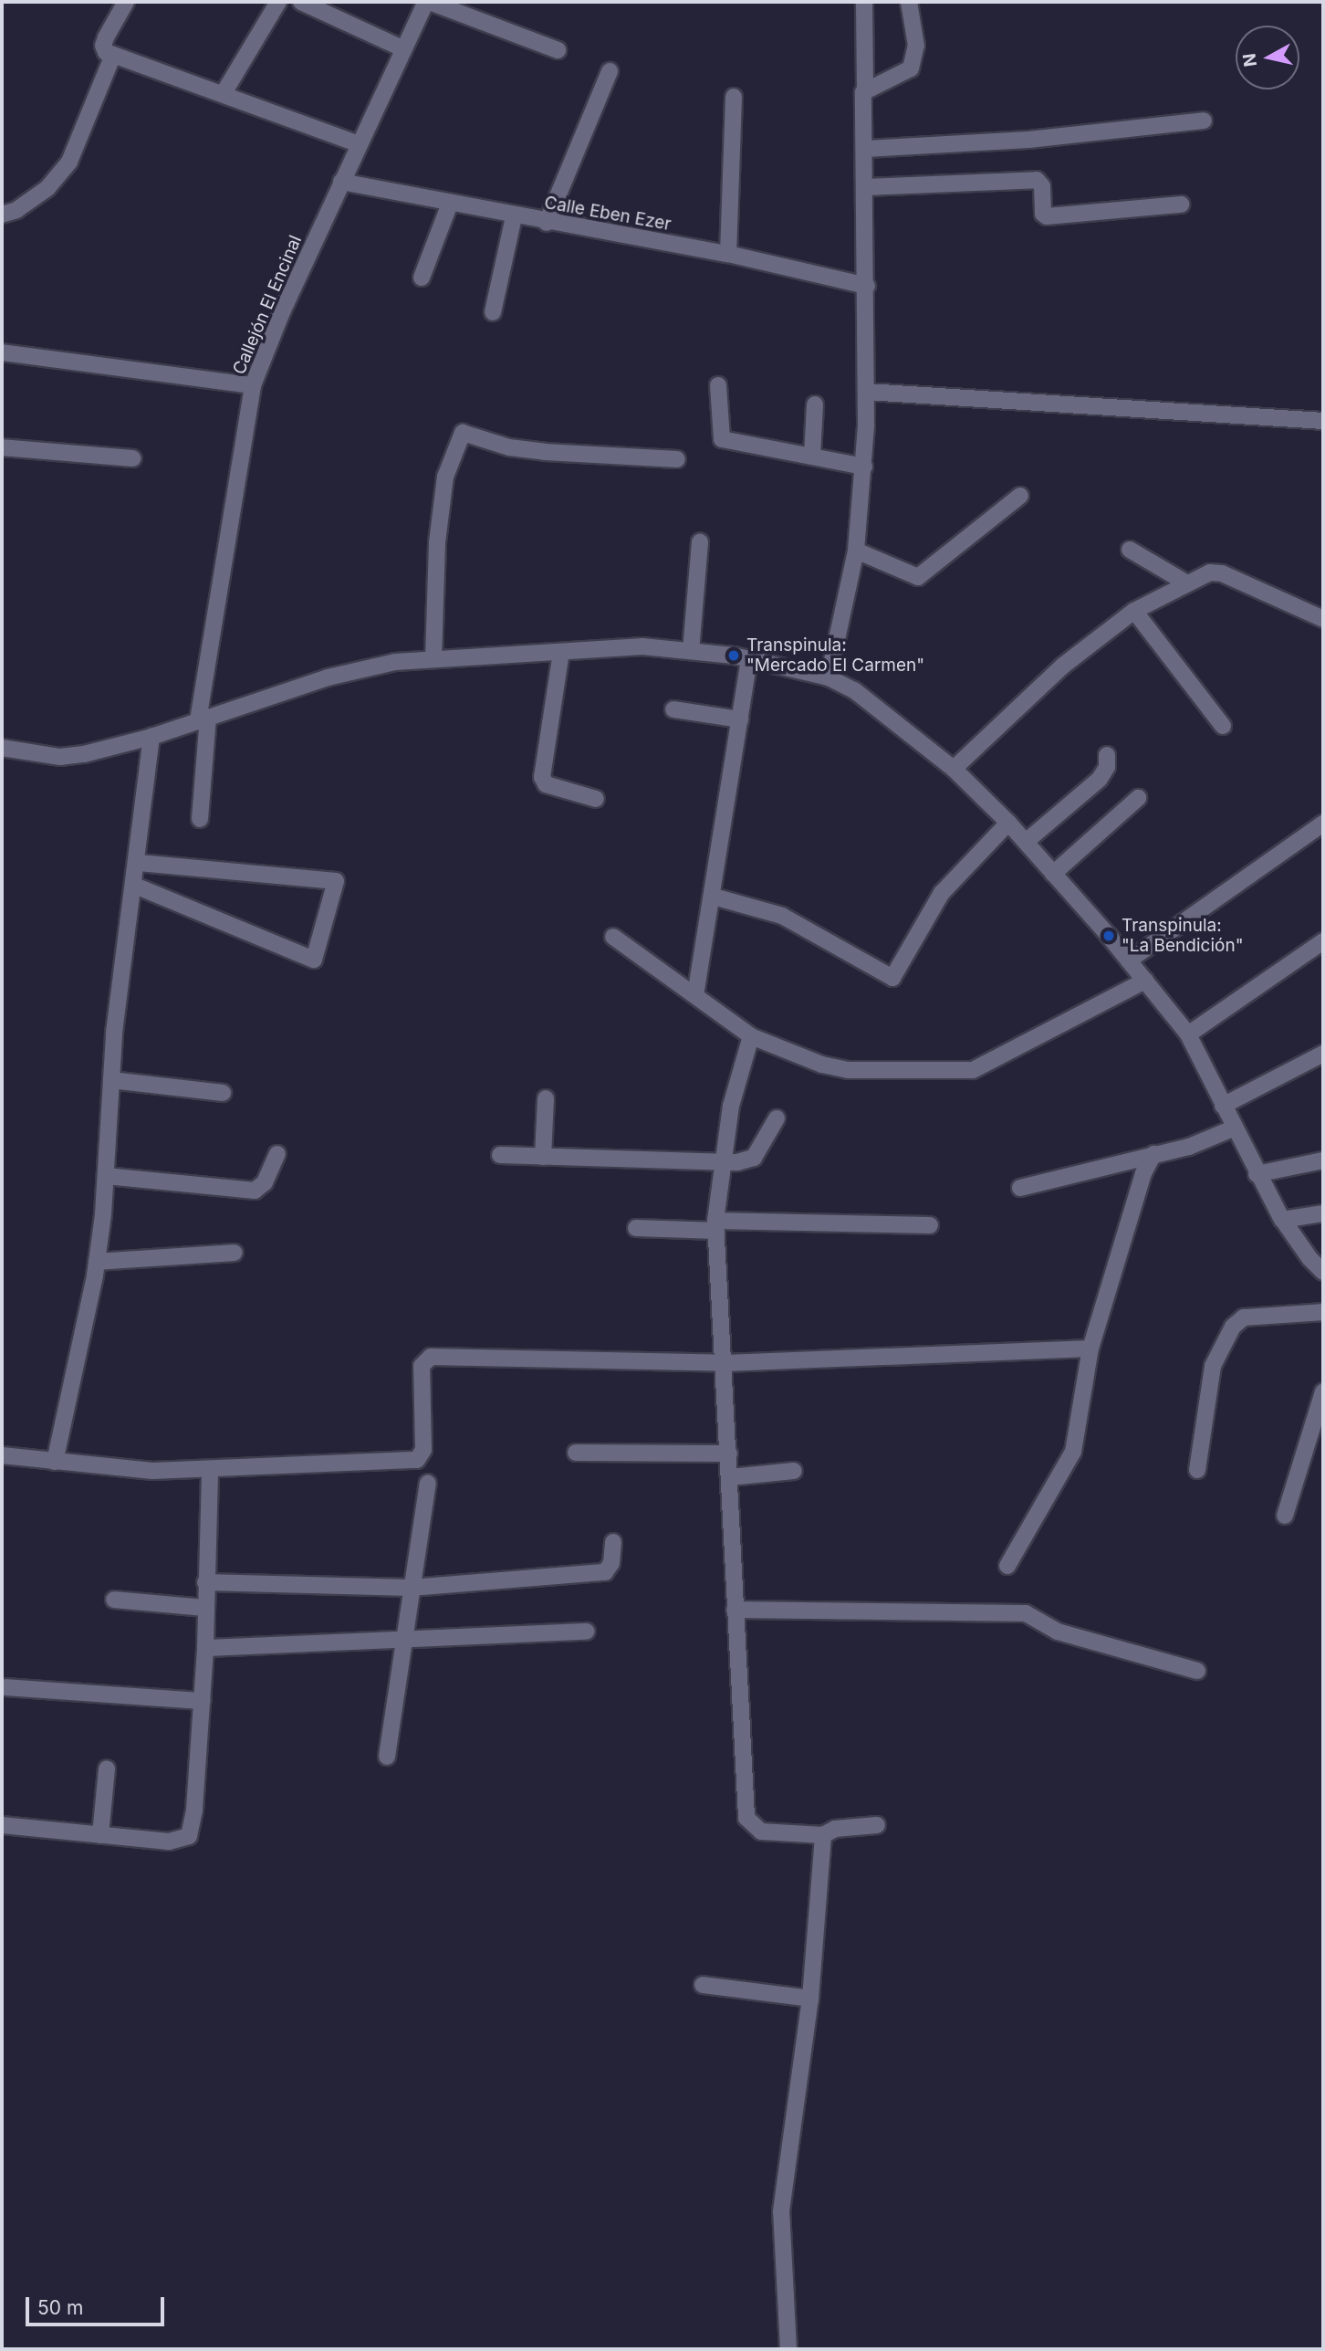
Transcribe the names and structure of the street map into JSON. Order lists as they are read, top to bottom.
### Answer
{
  "streets": {
    "street": ["Calle Eben Ezer", "Callejón El Encinal"]
  },
  "crossings": [
    ["Calle Eben Ezer", "Callejón El Encinal"]
  ],
  "places": ["Transpinula: \"Mercado El Carmen\"", "Transpinula: \"La Bendición\""],
  "scale_bar": "50 m",
  "north": "left"
}
